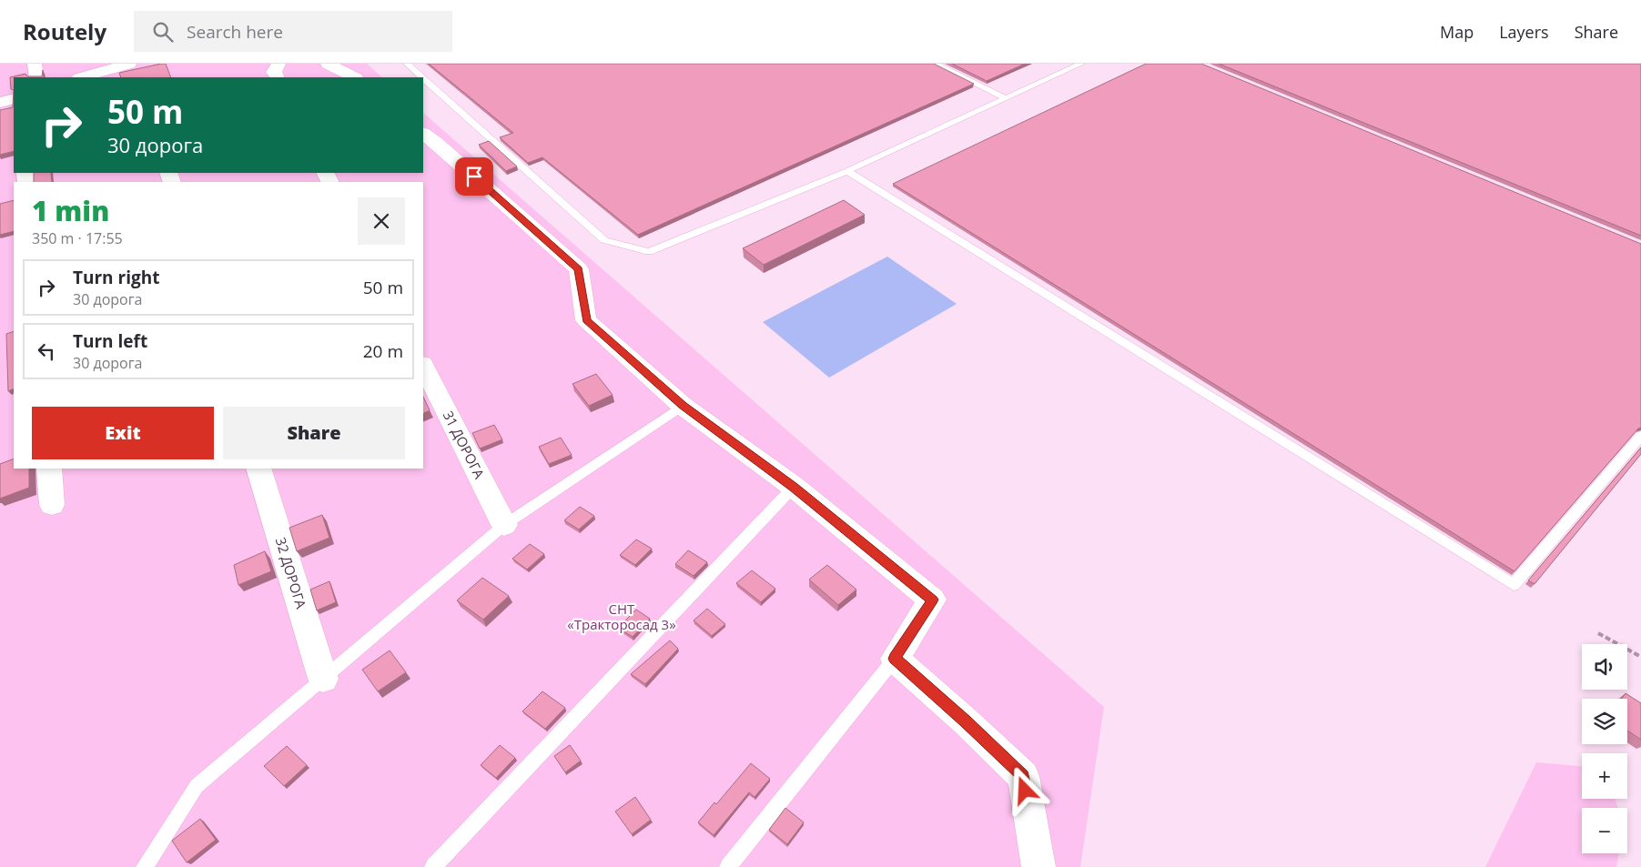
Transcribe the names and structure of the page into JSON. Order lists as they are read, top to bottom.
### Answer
{
  "streets": {
    "street": ["31 ДОРОГА", "32 ДОРОГА"]
  },
  "parks": ["СНТ «Тракторосад 3»"],
  "page": {
    "header": "Routely",
    "search": "Search here",
    "nav": ["Map", "Layers", "Share"],
    "turn": ["50 m", "30 дорога"],
    "heading": ["1 min", "350 m · 17:55"],
    "list": [
      {
        "name": "Turn right",
        "note": "30 дорога",
        "value": "50 m"
      },
      {
        "name": "Turn left",
        "note": "30 дорога",
        "value": "20 m"
      }
    ],
    "buttons": ["Exit", "Share"],
    "map_buttons": ["+", "−"]
  }
}
